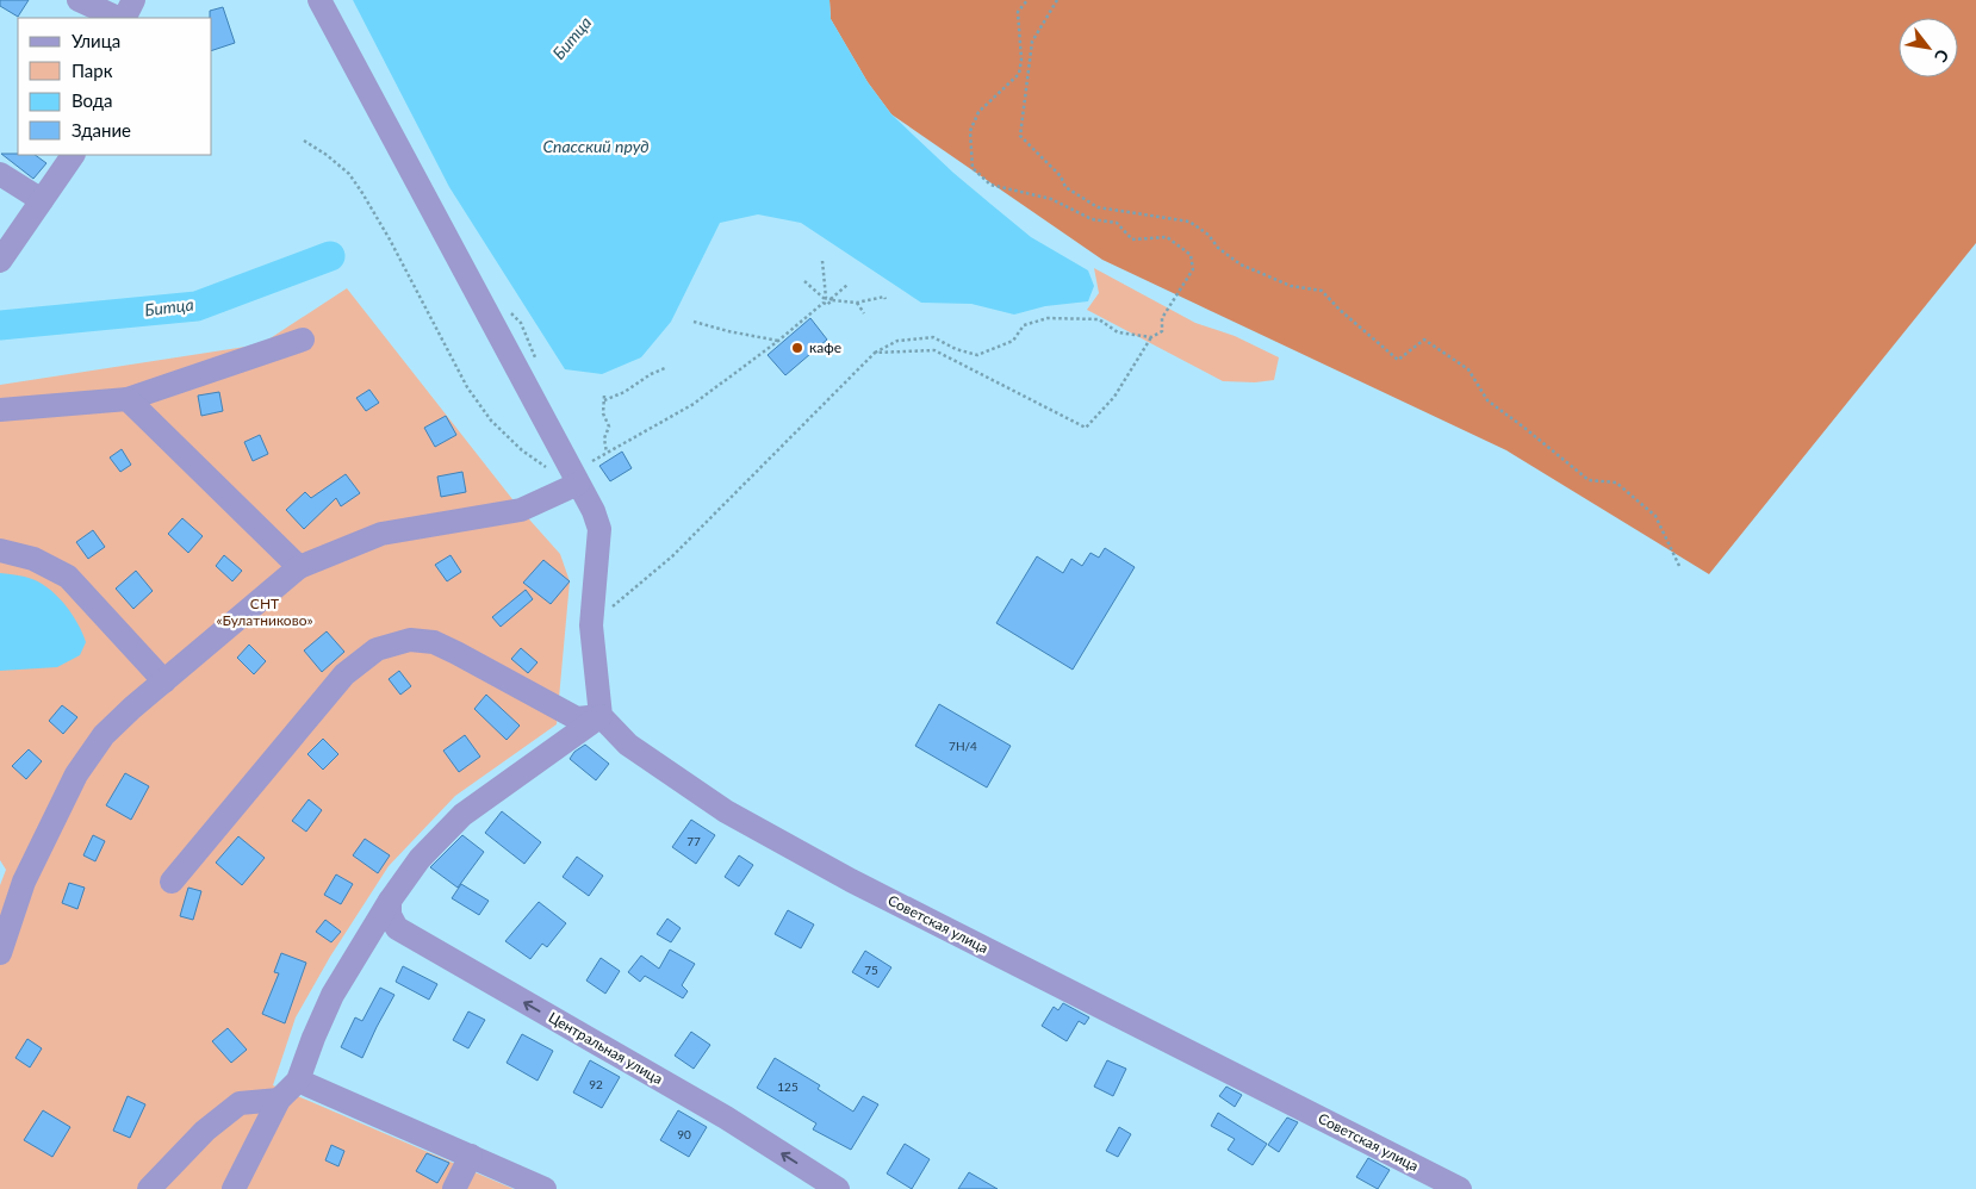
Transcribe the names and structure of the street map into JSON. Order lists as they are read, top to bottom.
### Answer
{
  "streets": {
    "street": ["Советская улица", "Центральная улица"]
  },
  "water": ["Битца", "Спасский пруд"],
  "parks": ["СНТ «Булатниково»"],
  "places": ["кафе"],
  "house_numbers": [
    "7Н/4",
    "77",
    "75",
    "92",
    "125",
    "90"
  ],
  "legend": [
    "Улица",
    "Парк",
    "Вода",
    "Здание"
  ],
  "north": "bottom right"
}
